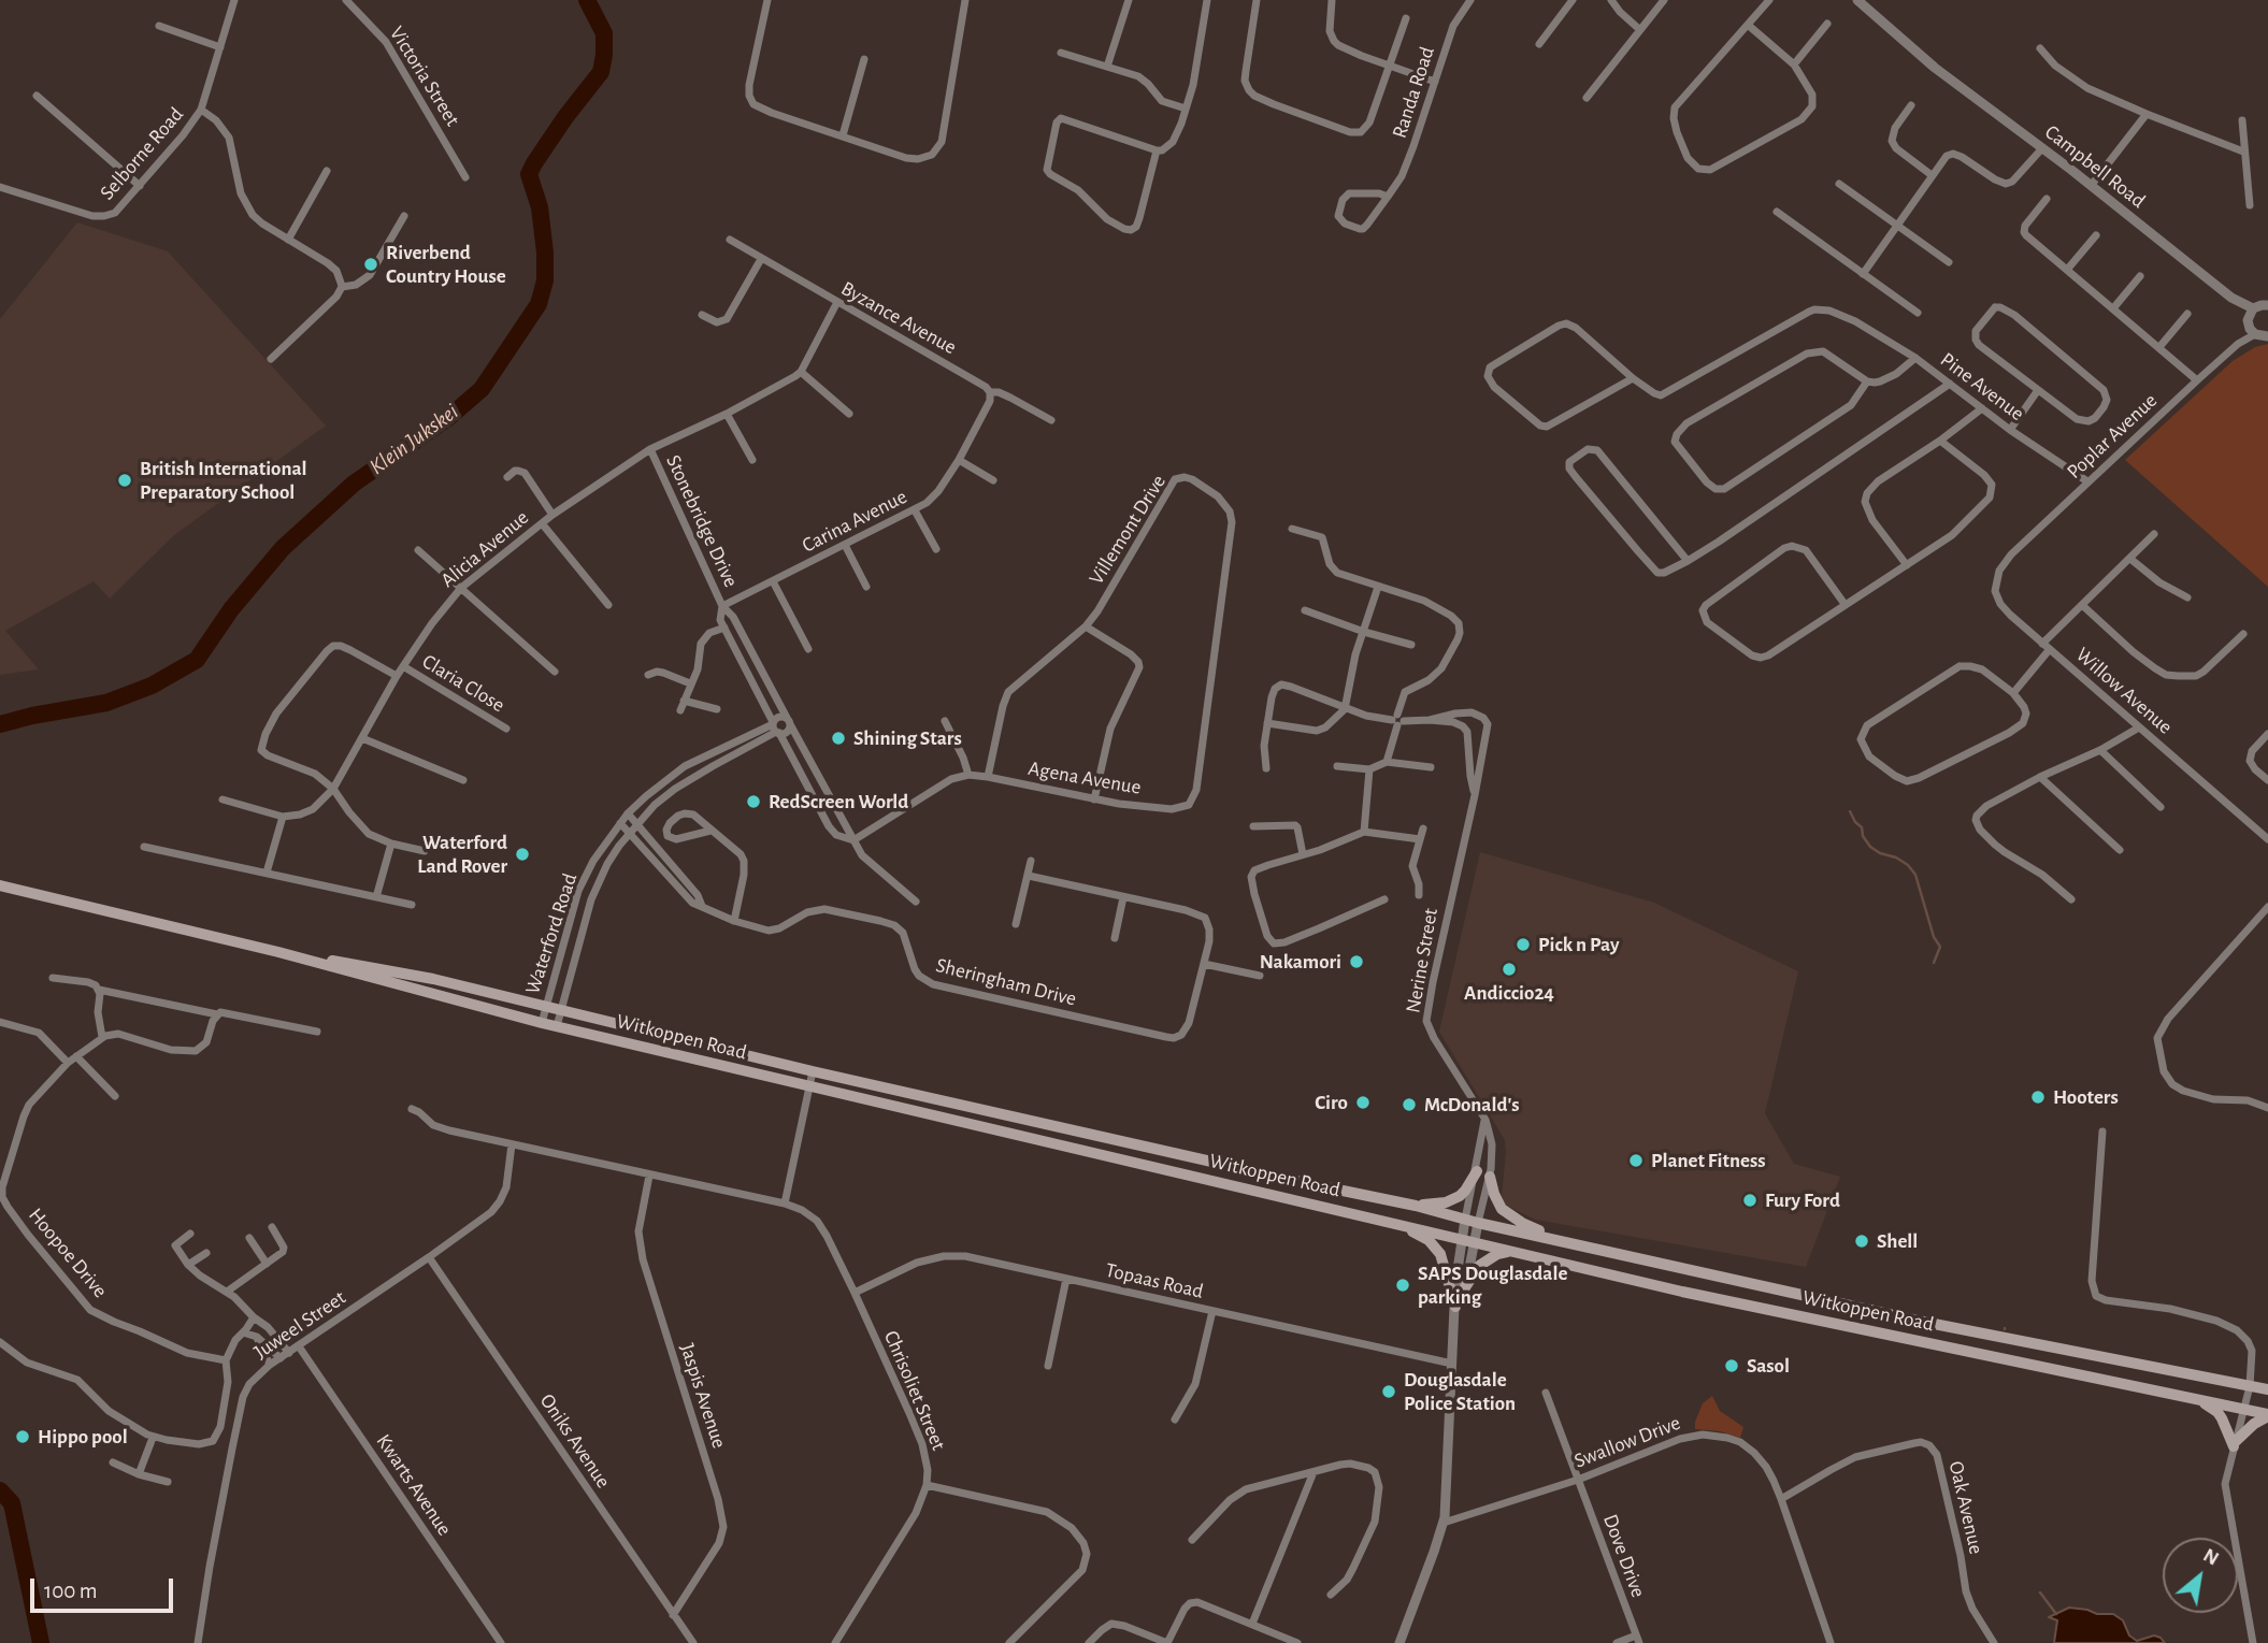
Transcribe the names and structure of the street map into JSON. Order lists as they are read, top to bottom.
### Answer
{
  "streets": {
    "main road": ["Witkoppen Road"],
    "street": [
      "Victoria Street",
      "Randa Road",
      "Selborne Road",
      "Campbell Road",
      "Byzance Avenue",
      "Pine Avenue",
      "Poplar Avenue",
      "Stonebridge Drive",
      "Carina Avenue",
      "Villemont Drive",
      "Alicia Avenue",
      "Claria Close",
      "Willow Avenue",
      "Agena Avenue",
      "Waterford Road",
      "Nerine Street",
      "Sheringham Drive",
      "Hoopoe Drive",
      "Topaas Road",
      "Juweel Street",
      "Chrisoliet Street",
      "Jaspis Avenue",
      "Oniks Avenue",
      "Swallow Drive",
      "Kwarts Avenue",
      "Oak Avenue",
      "Dove Drive"
    ]
  },
  "crossings": [
    ["Campbell Road", "Poplar Avenue"],
    ["Byzance Avenue", "Carina Avenue"],
    ["Pine Avenue", "Poplar Avenue"],
    ["Poplar Avenue", "Willow Avenue"],
    ["Stonebridge Drive", "Carina Avenue"],
    ["Stonebridge Drive", "Alicia Avenue"],
    ["Stonebridge Drive", "Agena Avenue"],
    ["Stonebridge Drive", "Waterford Road"],
    ["Villemont Drive", "Agena Avenue"],
    ["Alicia Avenue", "Claria Close"],
    ["Waterford Road", "Sheringham Drive"],
    ["Waterford Road", "Witkoppen Road"],
    ["Nerine Street", "Witkoppen Road"],
    ["Topaas Road", "Chrisoliet Street"],
    ["Juweel Street", "Chrisoliet Street"],
    ["Juweel Street", "Oniks Avenue"],
    ["Juweel Street", "Kwarts Avenue"],
    ["Chrisoliet Street", "Jaspis Avenue"],
    ["Jaspis Avenue", "Oniks Avenue"],
    ["Swallow Drive", "Oak Avenue"],
    ["Swallow Drive", "Dove Drive"]
  ],
  "water": ["Klein Jukskei"],
  "places": [
    "Riverbend Country House",
    "British International Preparatory School",
    "Shining Stars",
    "RedScreen World",
    "Waterford Land Rover",
    "Pick n Pay",
    "Nakamori",
    "Andiccio24",
    "Hooters",
    "Ciro",
    "McDonald's",
    "Planet Fitness",
    "Fury Ford",
    "Shell",
    "SAPS Douglasdale parking",
    "Sasol",
    "Douglasdale Police Station",
    "Hippo pool"
  ],
  "scale_bar": "100 m",
  "north": "top right"
}
